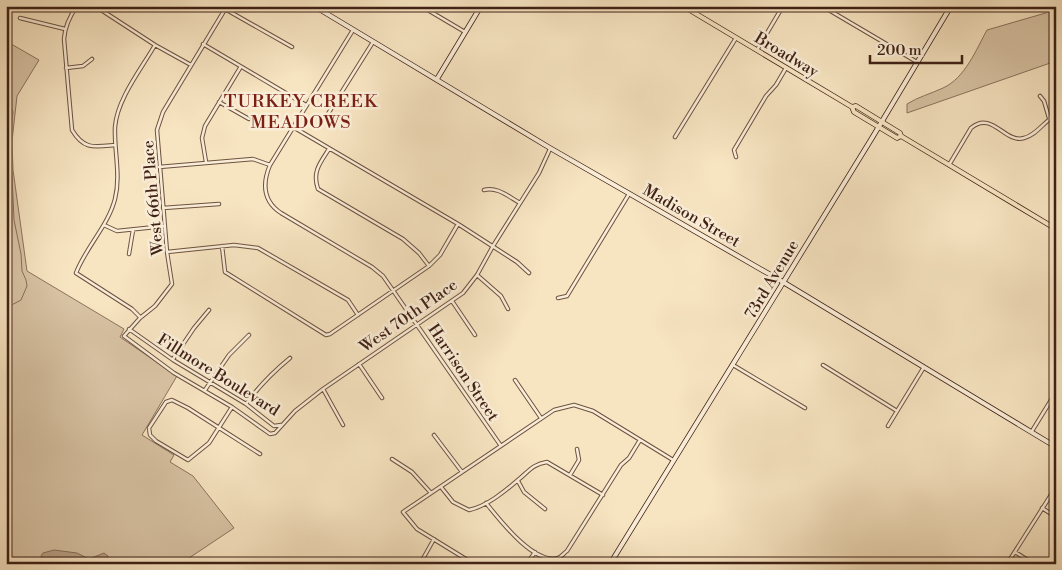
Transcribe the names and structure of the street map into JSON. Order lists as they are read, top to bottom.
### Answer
{
  "streets": {
    "main road": ["Broadway"],
    "street": [
      "West 66th Place",
      "Madison Street",
      "73rd Avenue",
      "West 70th Place",
      "Harrison Street",
      "Fillmore Boulevard"
    ]
  },
  "crossings": [
    ["Broadway", "73rd Avenue"],
    ["West 66th Place", "Fillmore Boulevard"],
    ["Madison Street", "73rd Avenue"],
    ["Madison Street", "West 70th Place"],
    ["West 70th Place", "Harrison Street"],
    ["West 70th Place", "Fillmore Boulevard"]
  ],
  "districts": ["TURKEY CREEK MEADOWS"],
  "scale_bar": "200 m"
}
